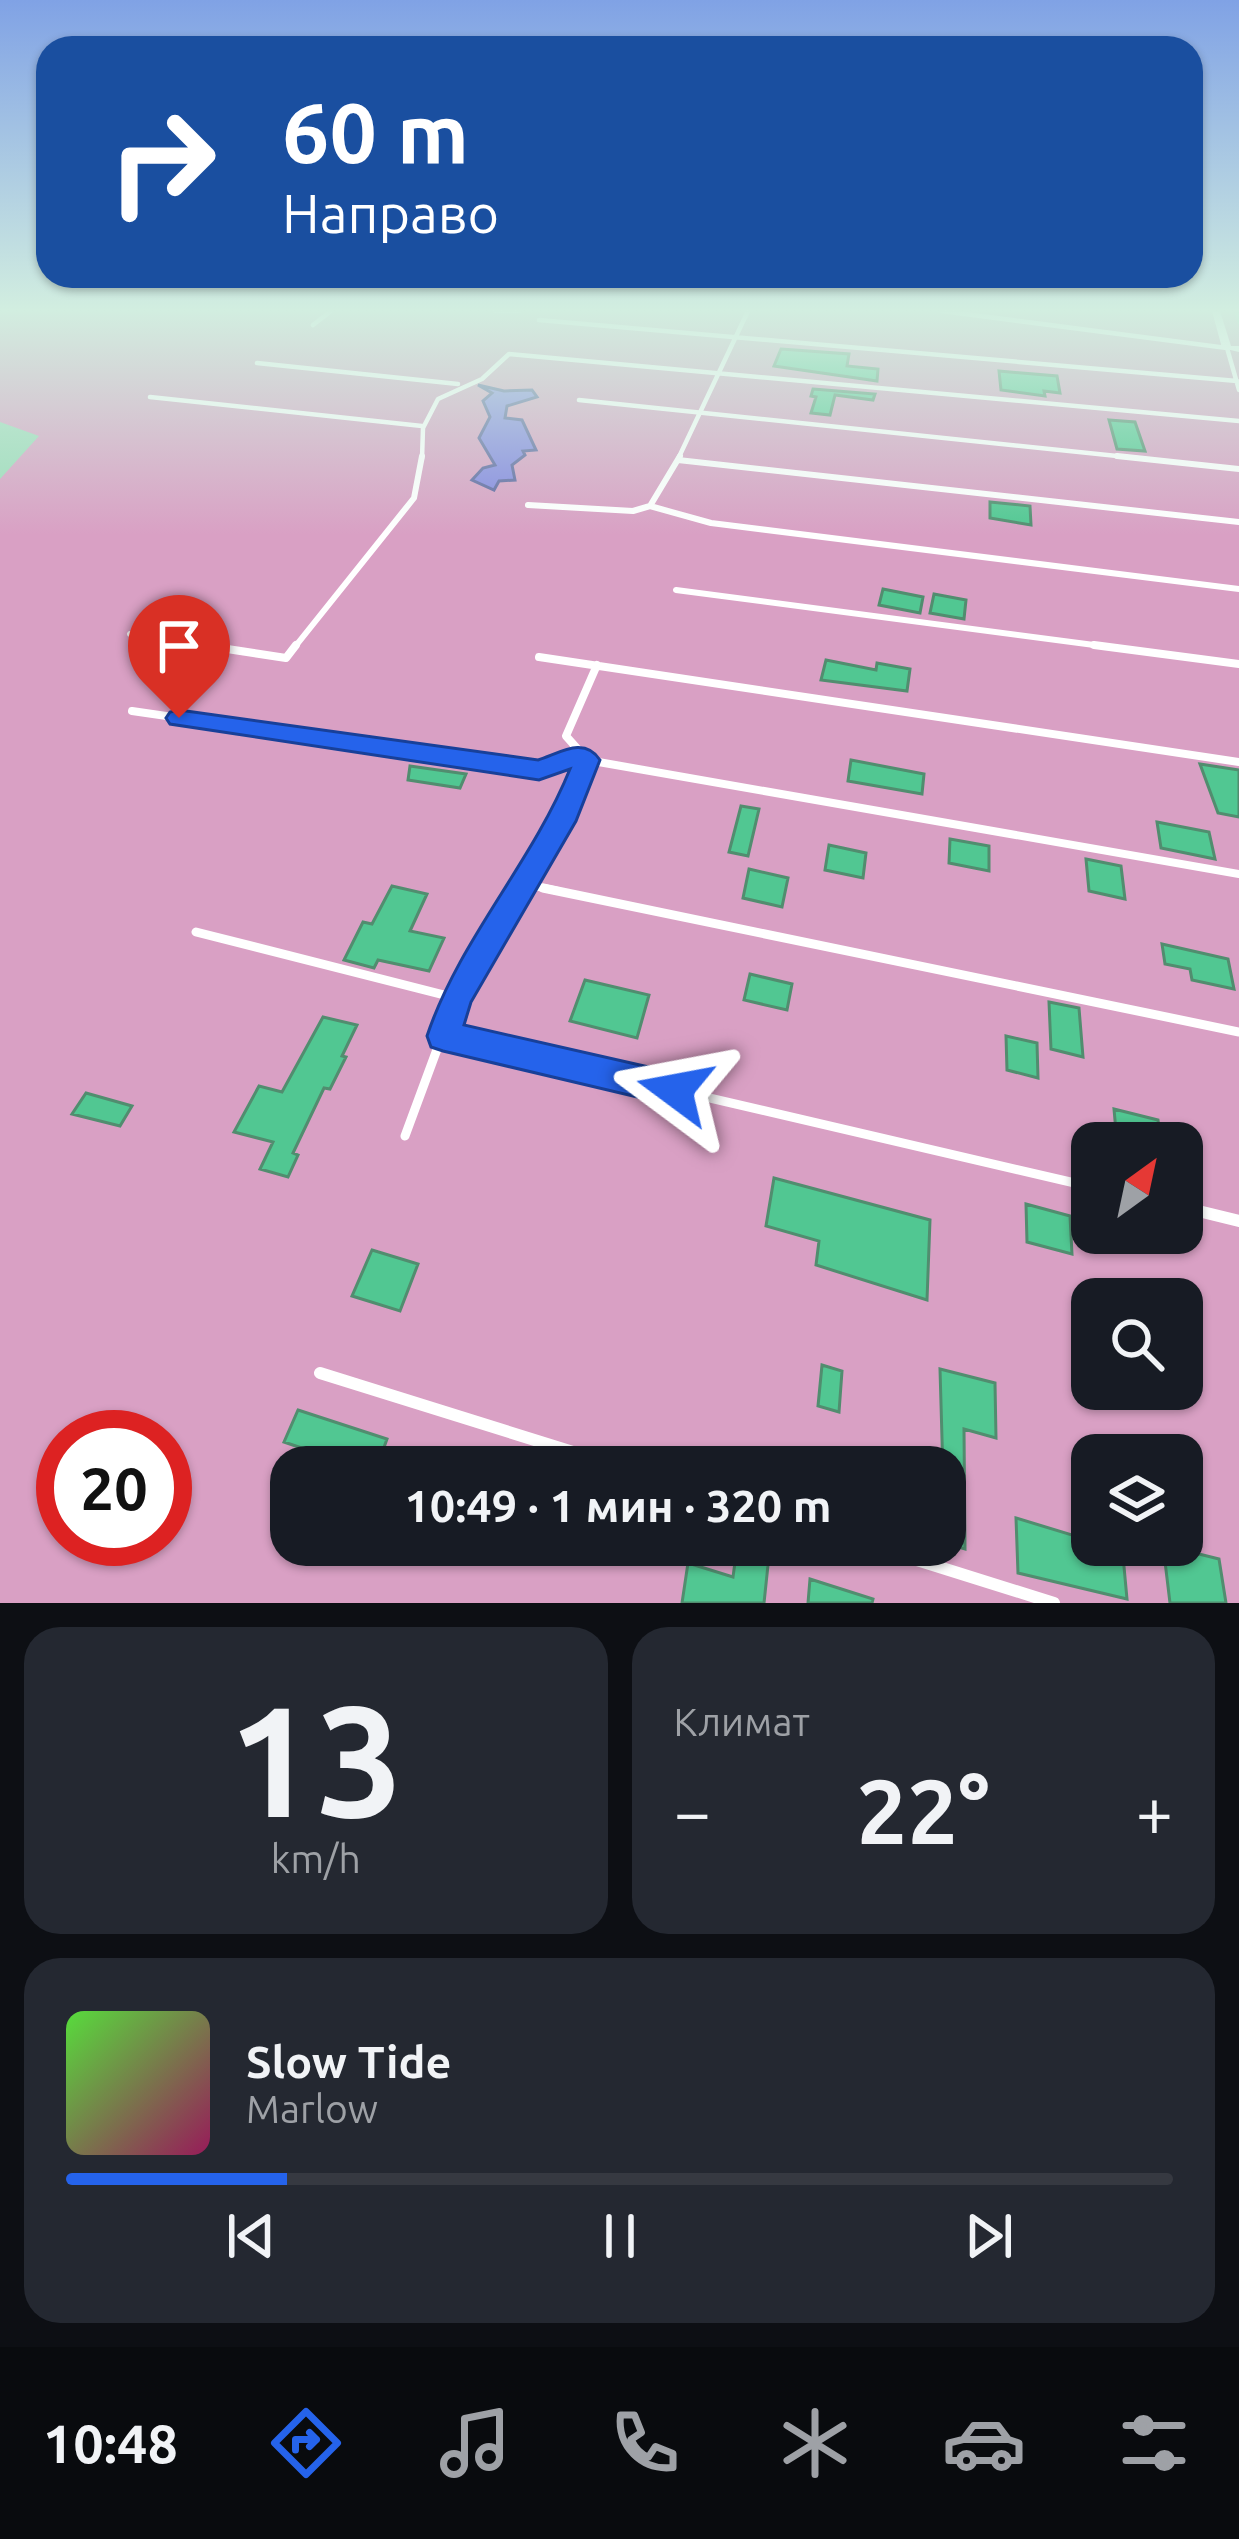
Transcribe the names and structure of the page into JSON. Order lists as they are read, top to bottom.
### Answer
{
  "north": "top right",
  "page": {
    "turn": ["60 m", "Направо"],
    "limit": "20",
    "trip": "10:49 · 1 мин · 320 m",
    "tile": [
      ["13", "km/h"],
      "Климат"
    ],
    "heat": ["−", "22°", "+"],
    "song": ["Slow Tide", "Marlow"],
    "tabs": "10:48"
  }
}
